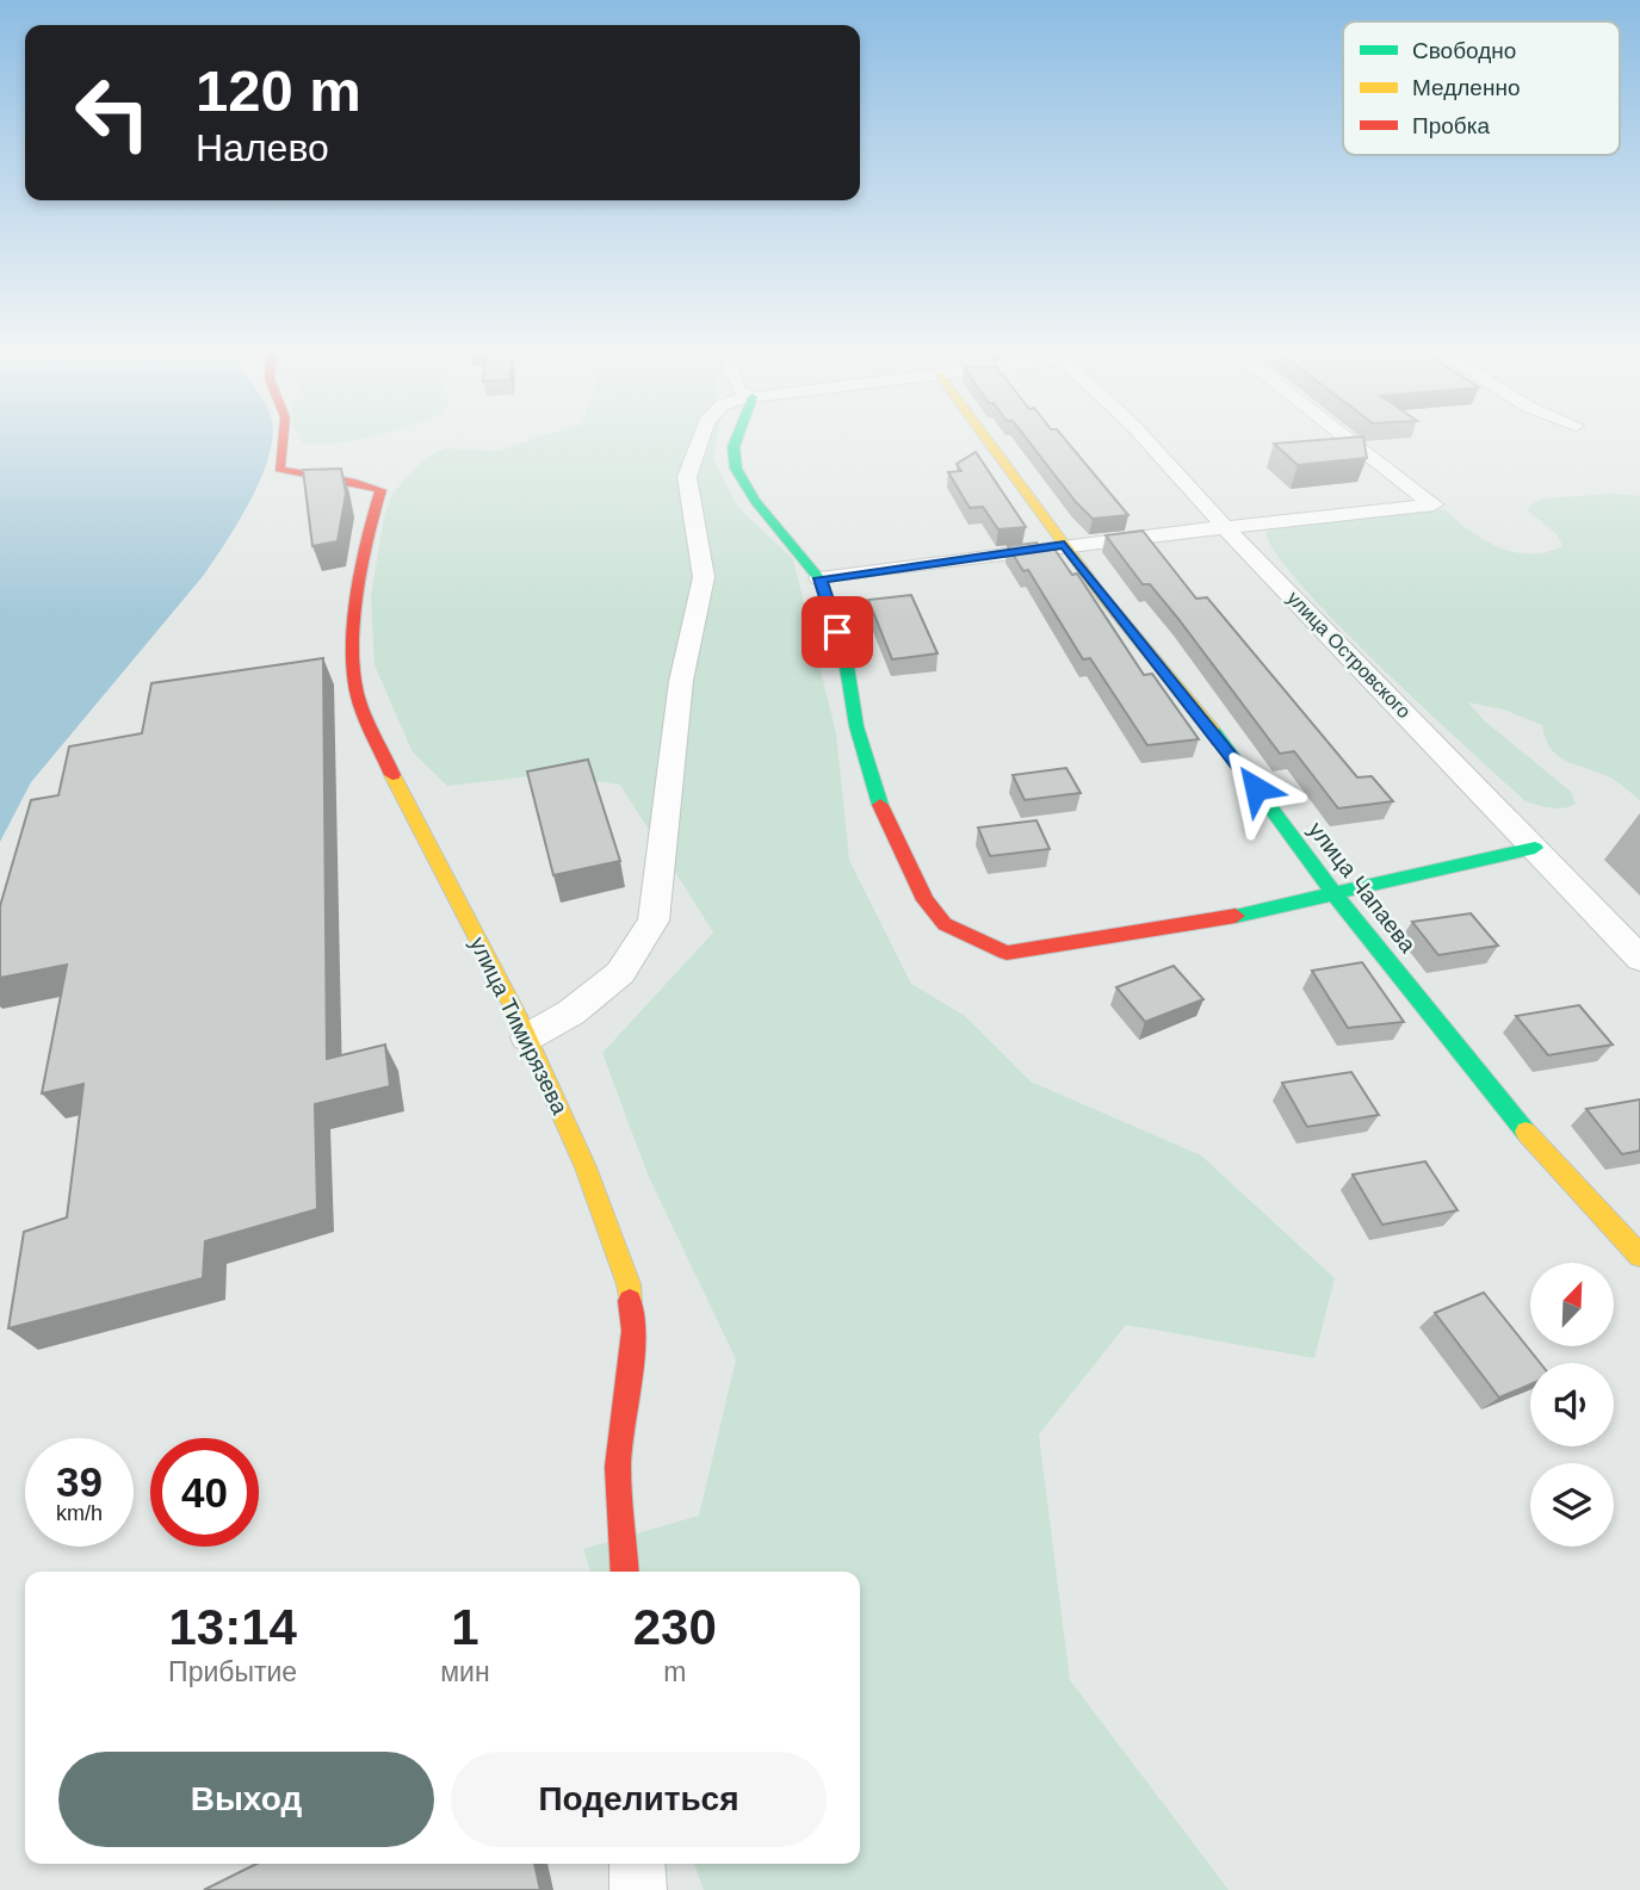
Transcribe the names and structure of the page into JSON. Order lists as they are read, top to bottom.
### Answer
{
  "streets": {
    "street": ["улица Островского", "улица Чапаева", "улица Тимирязева"]
  },
  "legend": ["Свободно", "Медленно", "Пробка"],
  "north": "top right",
  "page": {
    "turn": ["120 m", "Налево"],
    "speed": "39 km/h",
    "limit": "40",
    "eta": [
      "13:14",
      "Прибытие",
      "1",
      "мин",
      "230",
      "m"
    ],
    "buttons": ["Выход", "Поделиться"]
  }
}
